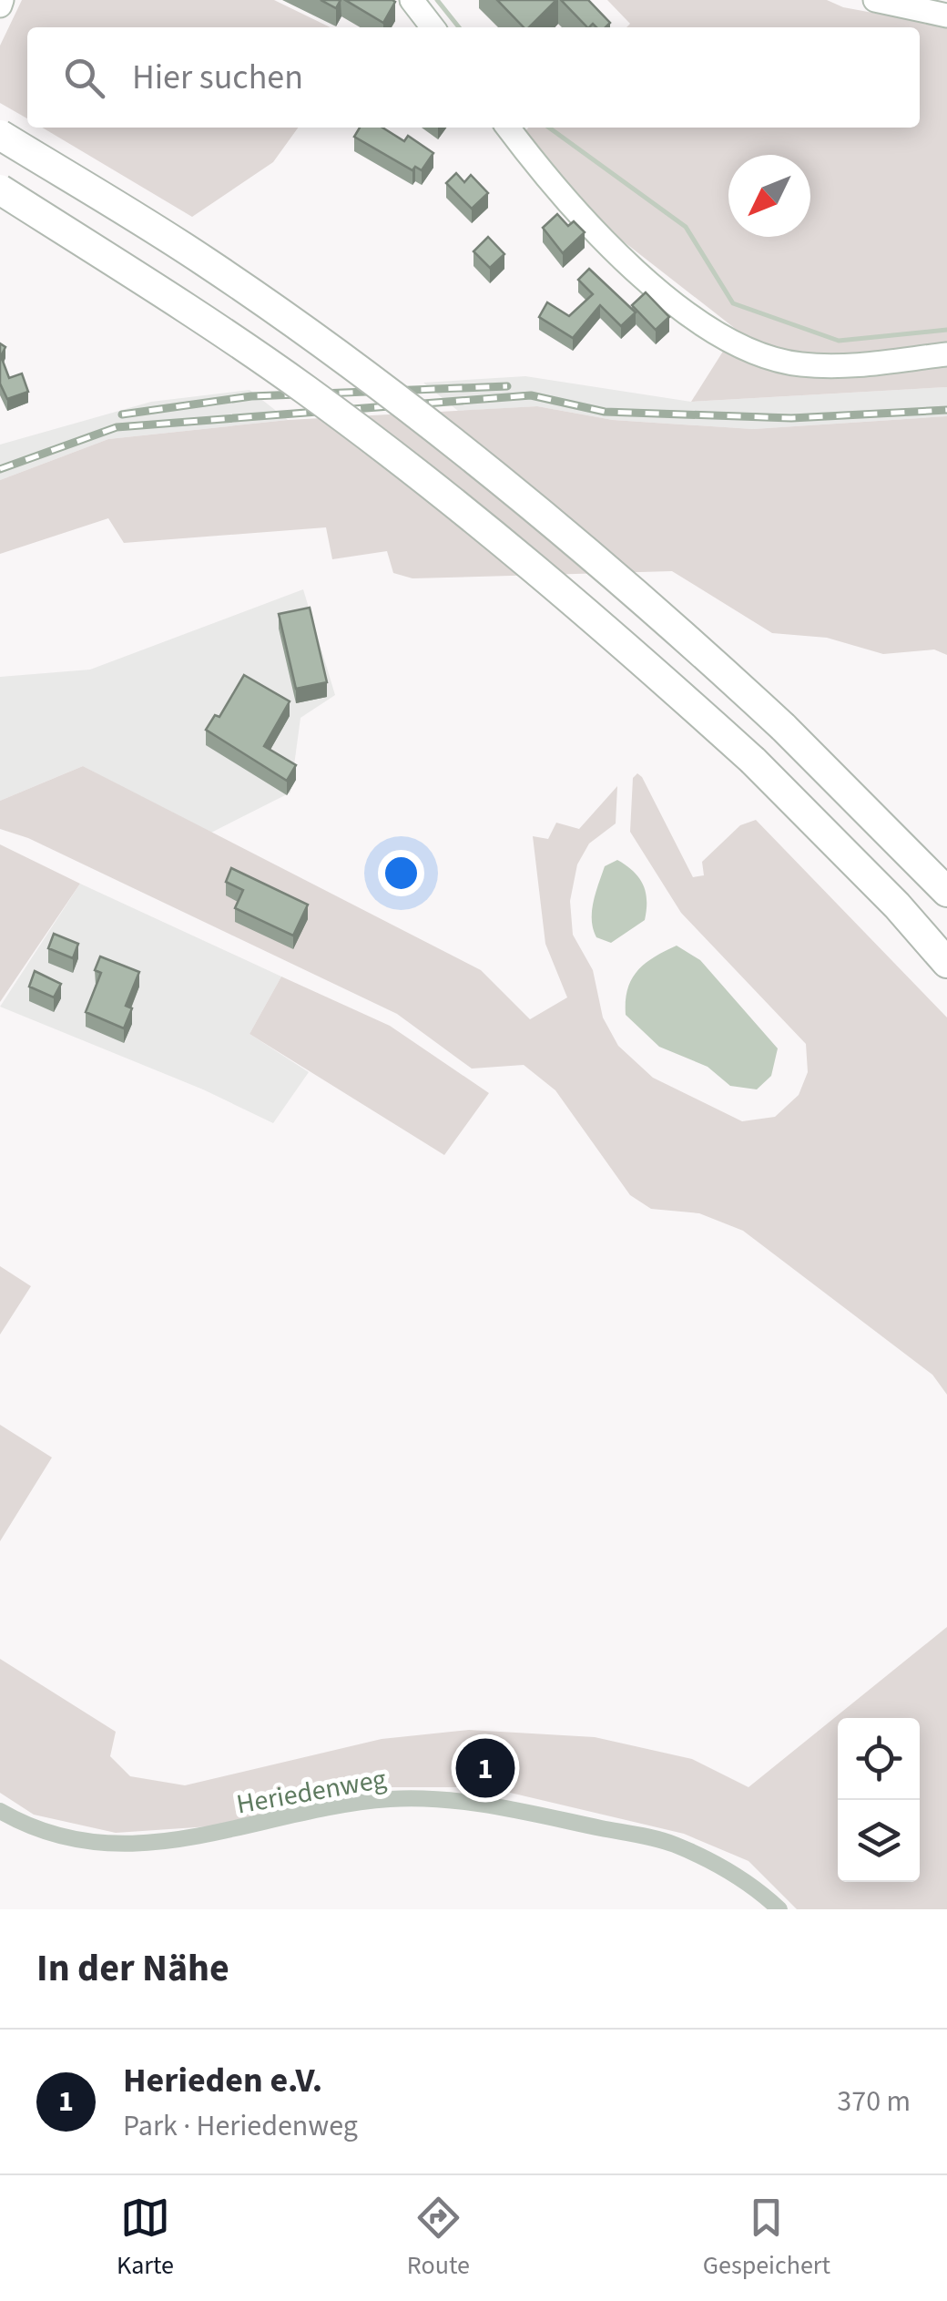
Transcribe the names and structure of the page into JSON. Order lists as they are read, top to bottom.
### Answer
{
  "streets": {
    "street": ["Heriedenweg"]
  },
  "north": "bottom left",
  "page": {
    "search": "Hier suchen",
    "pins": "1",
    "heading": "In der Nähe",
    "list": [
      {
        "mark": "1",
        "name": "Herieden e.V.",
        "note": "Park · Heriedenweg",
        "value": "370 m"
      }
    ],
    "nav": ["Karte", "Route", "Gespeichert"]
  }
}
